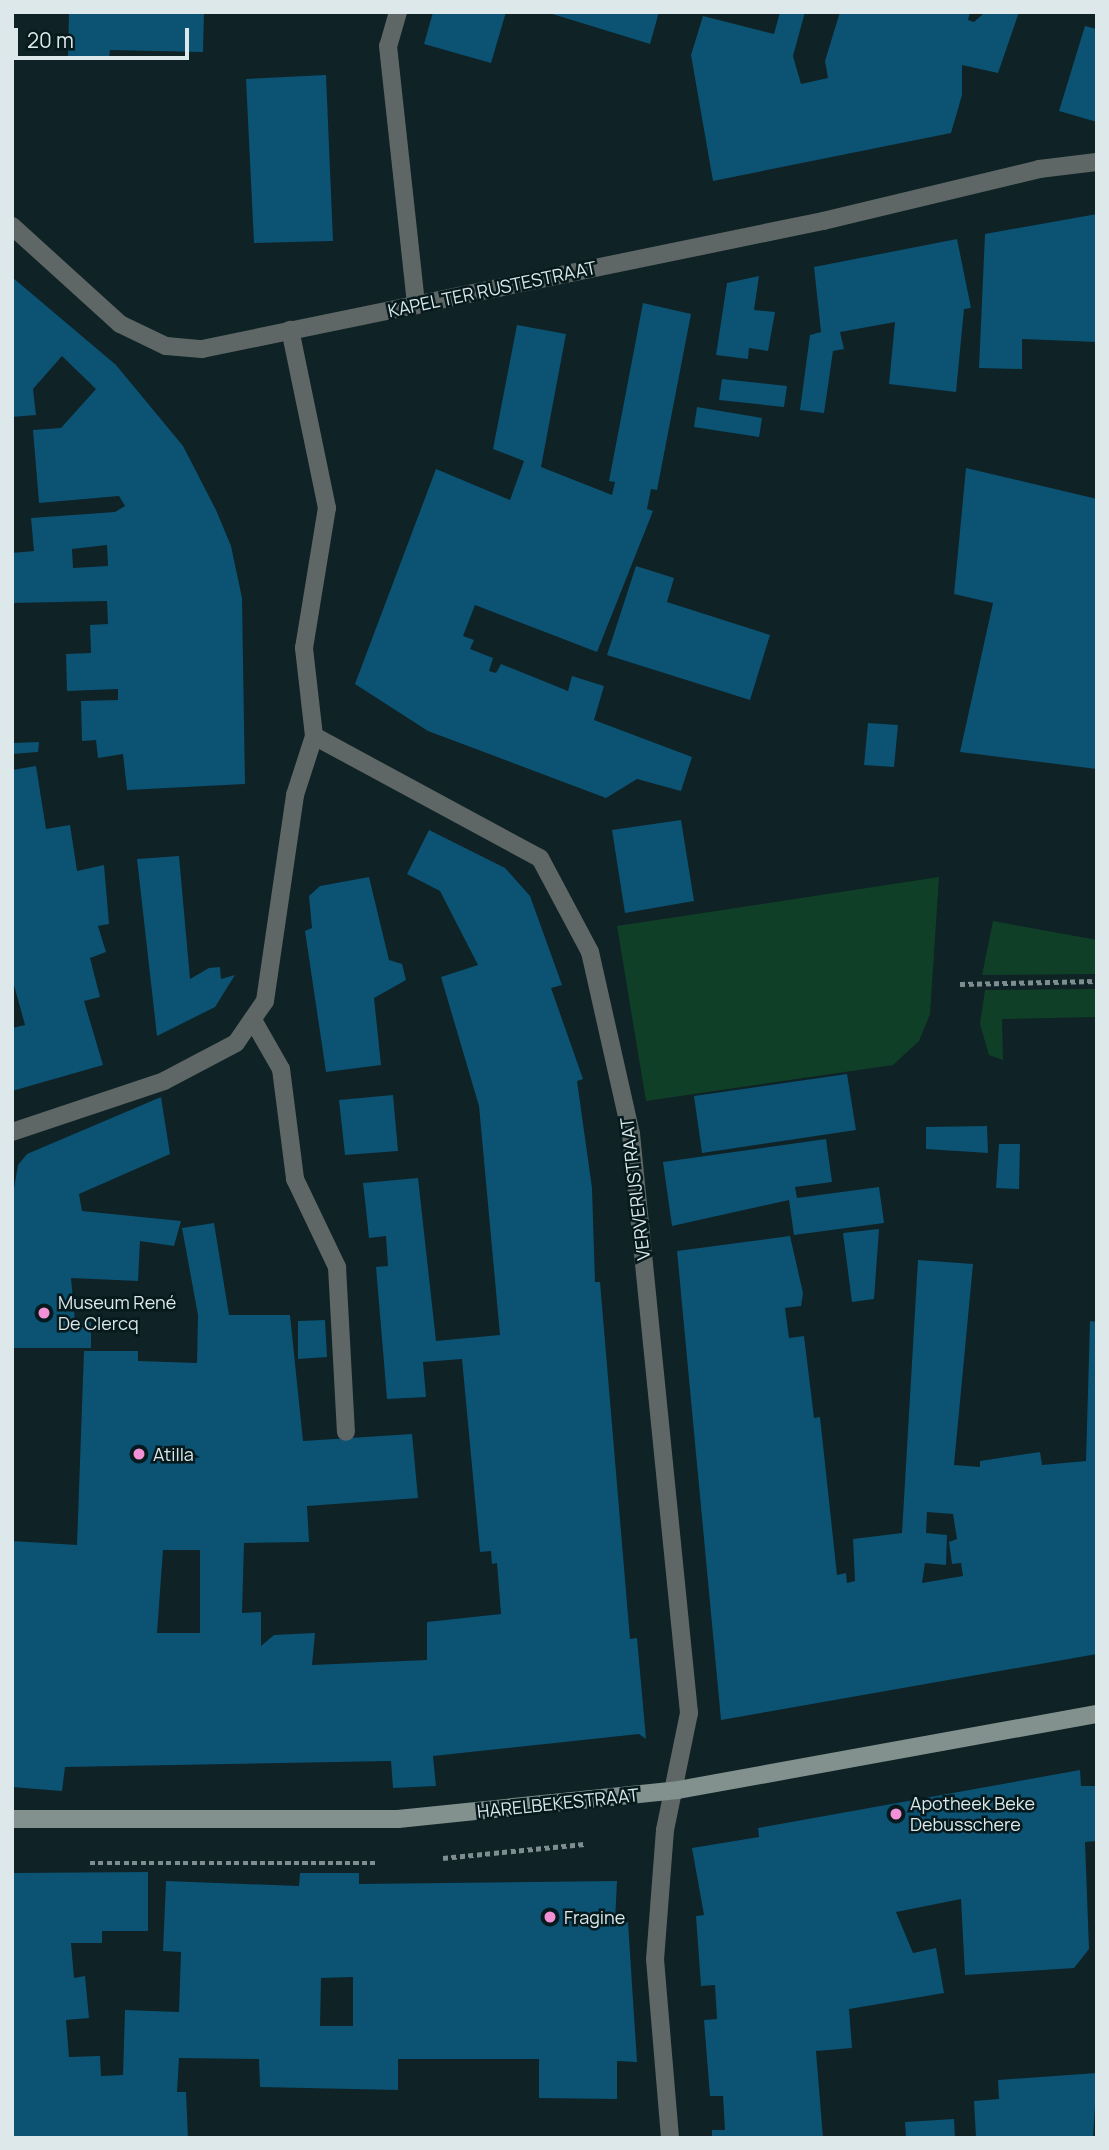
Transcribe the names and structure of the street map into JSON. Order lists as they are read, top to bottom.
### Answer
{
  "streets": {
    "street": ["KAPEL TER RUSTESTRAAT", "VERVERIJSTRAAT", "HARELBEKESTRAAT"]
  },
  "crossings": [
    ["VERVERIJSTRAAT", "HARELBEKESTRAAT"]
  ],
  "places": [
    "Museum René De Clercq",
    "Atilla",
    "Apotheek Beke Debusschere",
    "Fragine"
  ],
  "scale_bar": "20 m"
}
